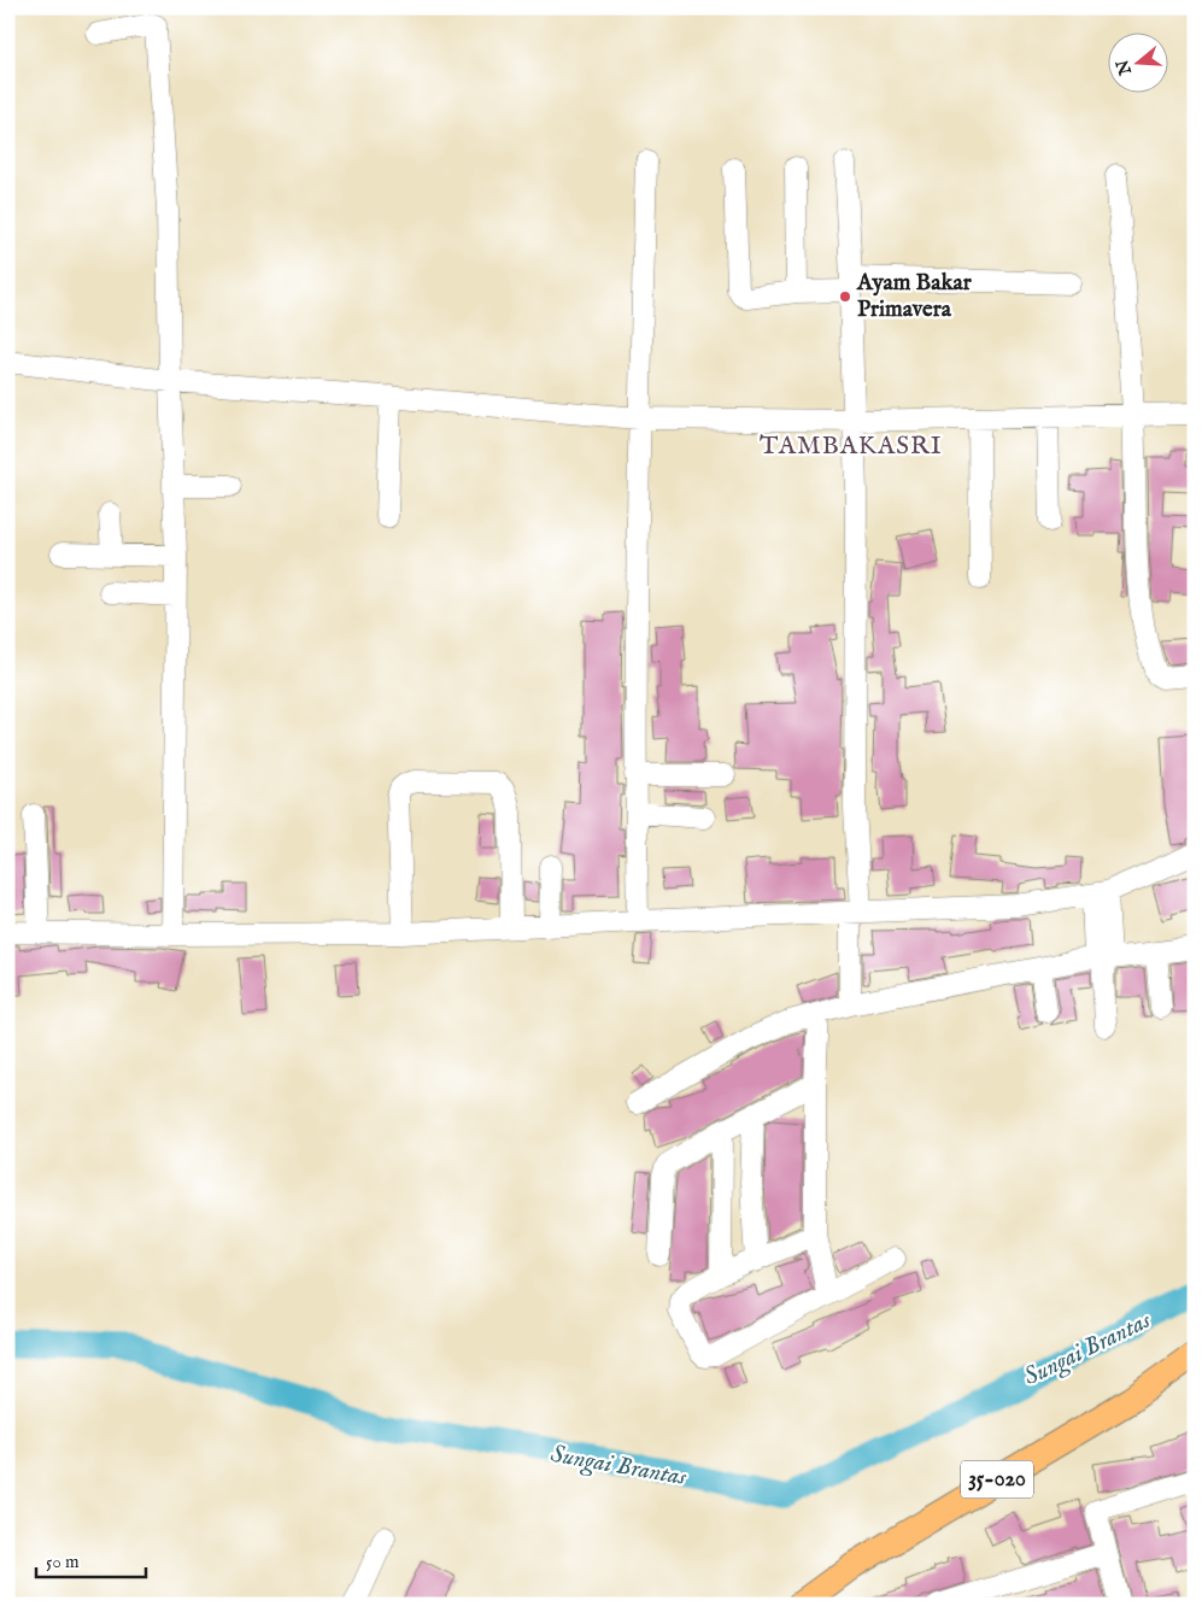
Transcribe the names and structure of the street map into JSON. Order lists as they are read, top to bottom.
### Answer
{
  "streets": {
    "main road": ["35-020"]
  },
  "districts": ["TAMBAKASRI"],
  "water": ["Sungai Brantas"],
  "places": ["Ayam Bakar Primavera"],
  "scale_bar": "50 m",
  "north": "left"
}
